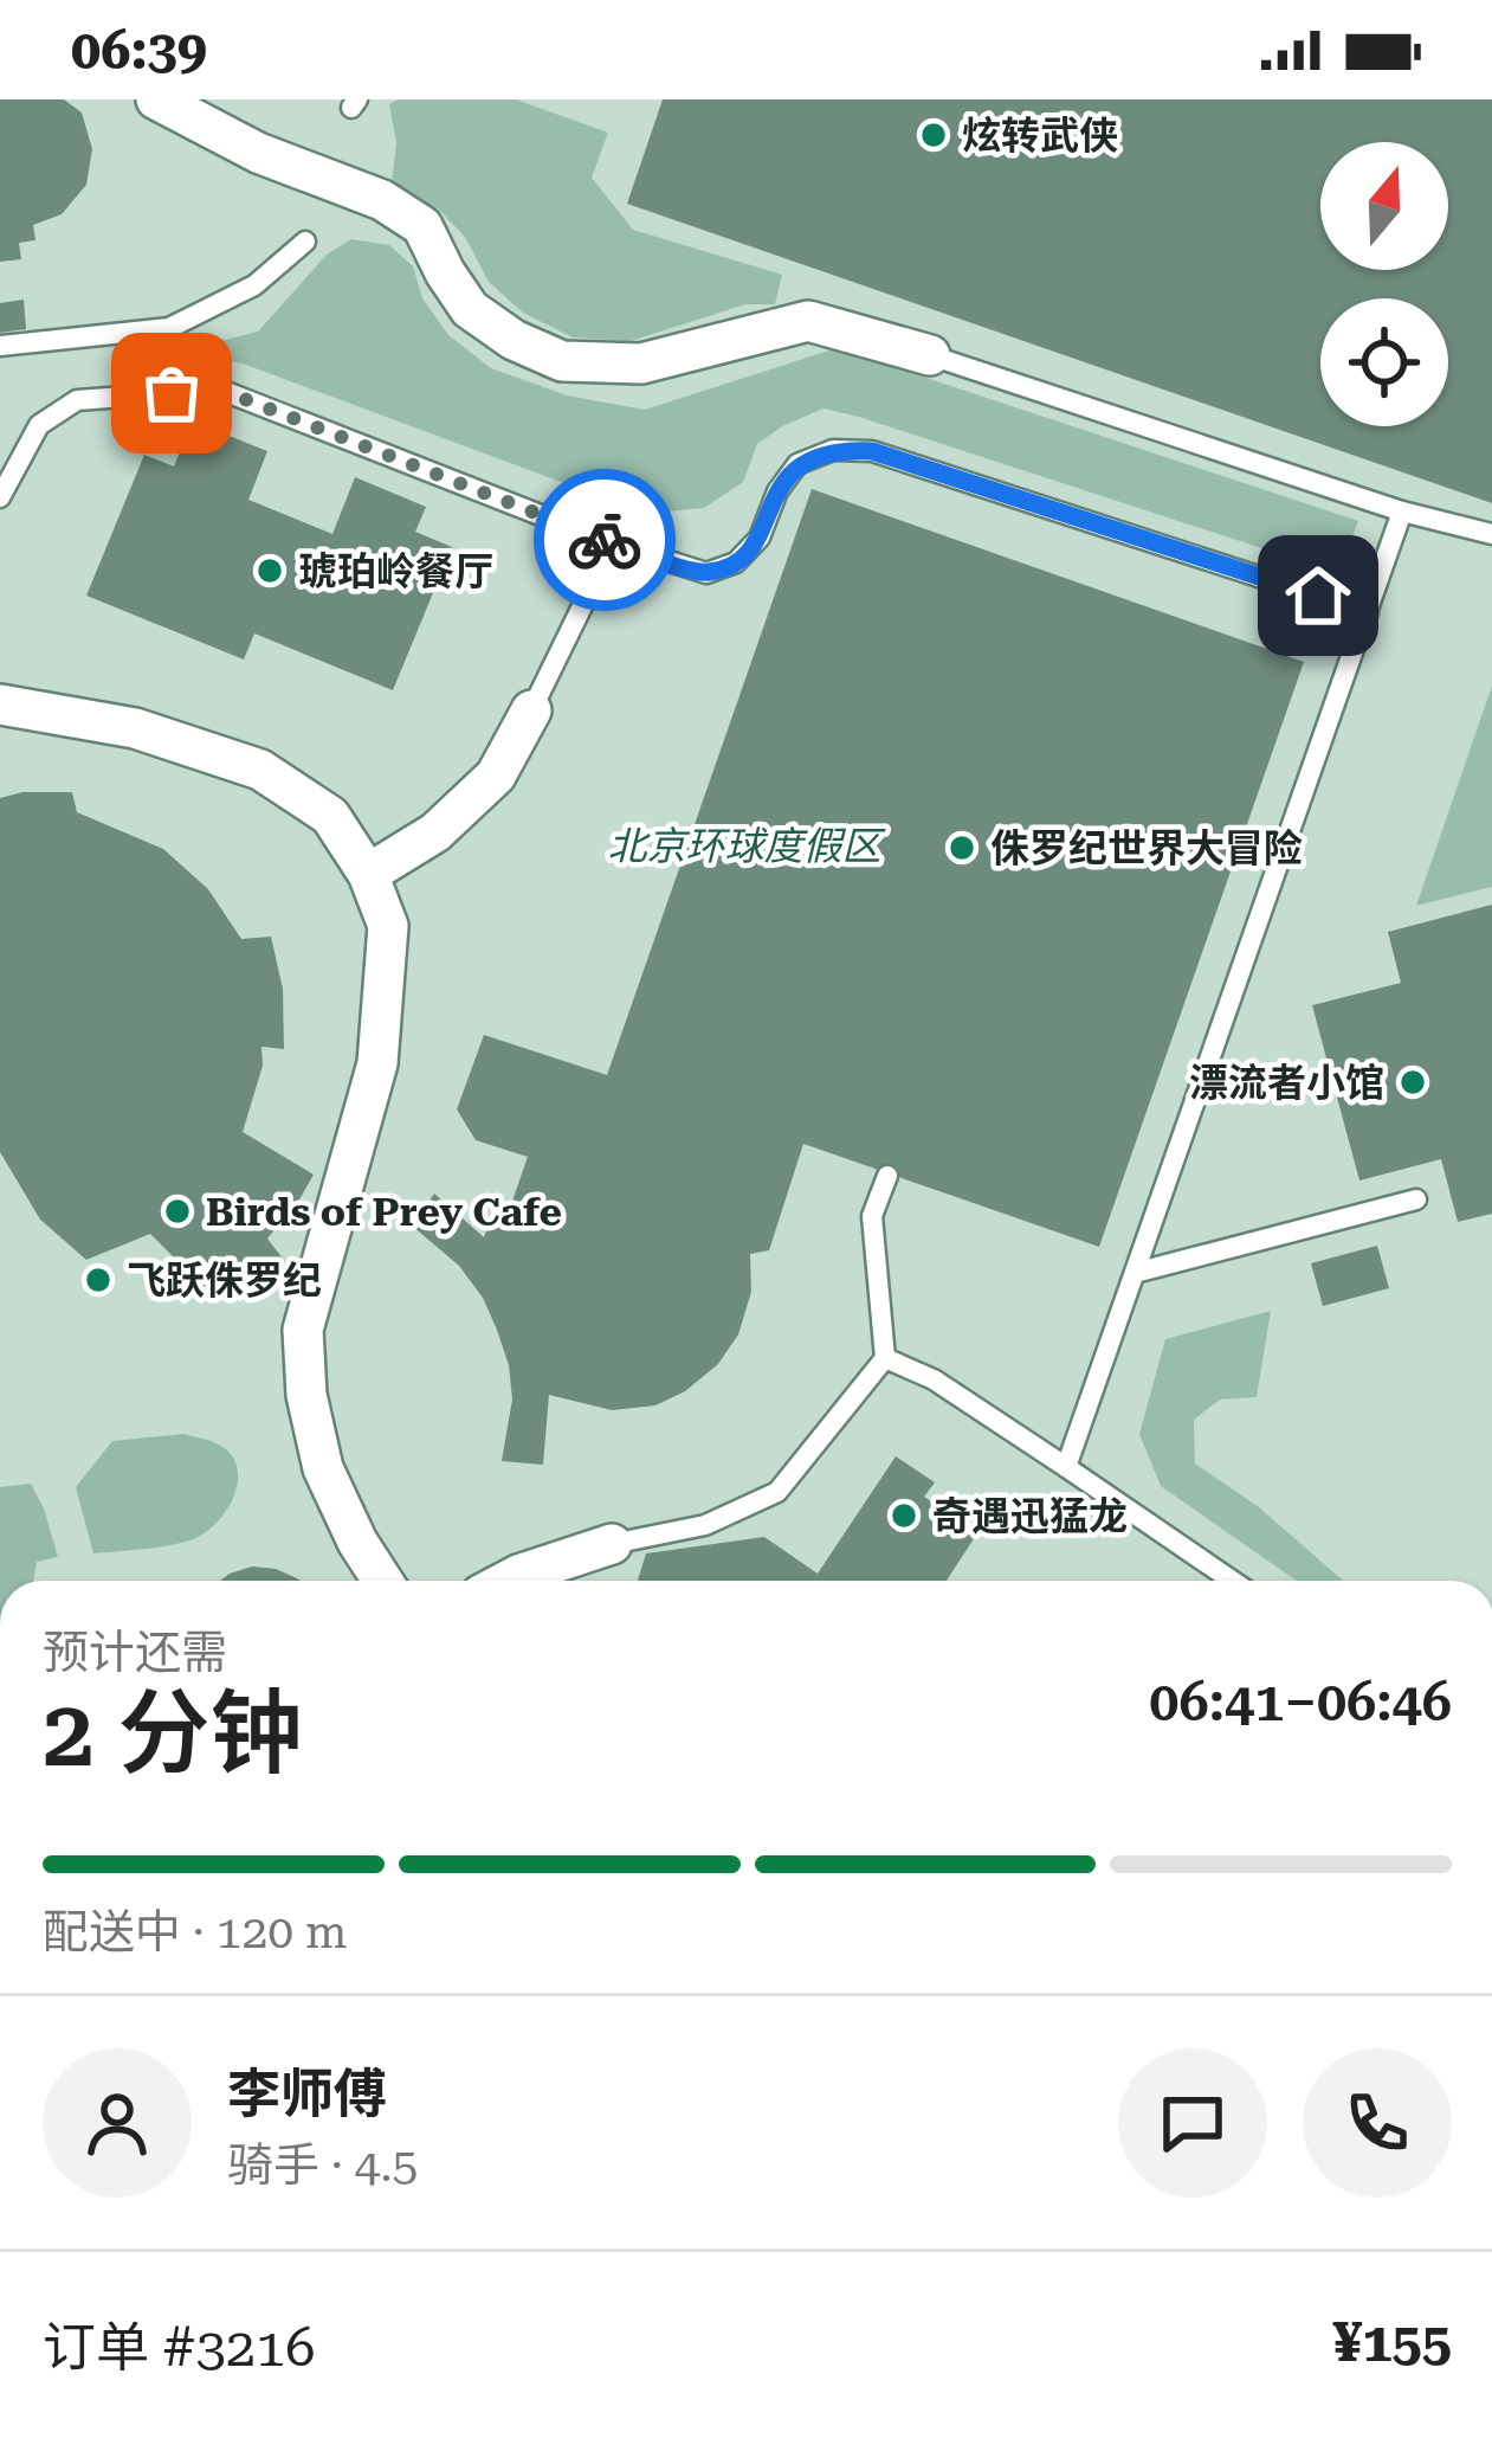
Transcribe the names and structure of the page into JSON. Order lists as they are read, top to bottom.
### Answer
{
  "parks": ["北京环球度假区"],
  "places": [
    "炫转武侠",
    "琥珀岭餐厅",
    "侏罗纪世界大冒险",
    "漂流者小馆",
    "Birds of Prey Cafe",
    "飞跃侏罗纪",
    "奇遇迅猛龙"
  ],
  "north": "top",
  "page": {
    "status": "06:39",
    "heading": ["2 分钟", "预计还需", "06:41–06:46"],
    "panel": [
      "李师傅",
      "骑手 · 4.5",
      "订单 #3216",
      "¥155"
    ],
    "bar": "配送中 · 120 m"
  }
}
